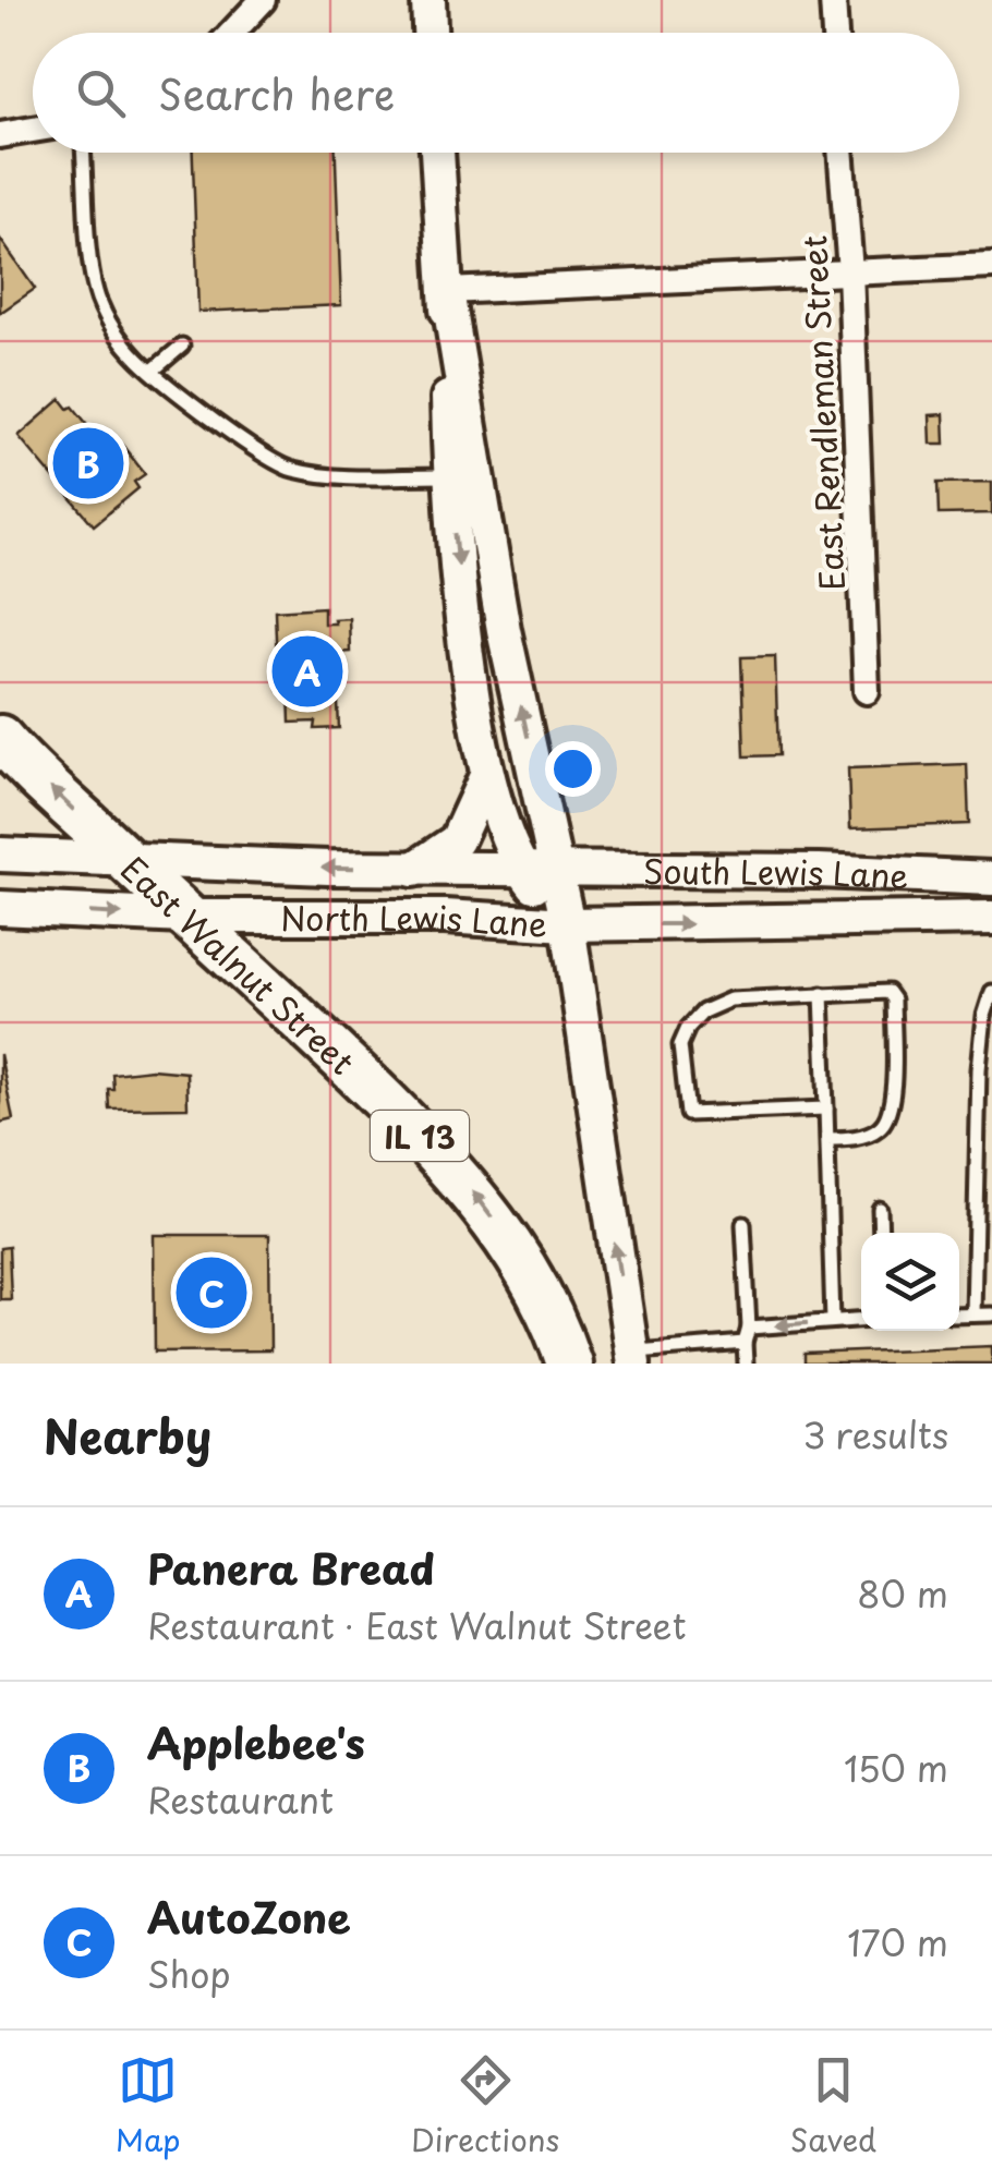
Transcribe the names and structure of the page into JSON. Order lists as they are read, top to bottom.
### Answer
{
  "streets": {
    "highway": ["East Walnut Street", "IL 13"],
    "street": ["East Rendleman Street", "South Lewis Lane", "North Lewis Lane"]
  },
  "crossings": [
    ["South Lewis Lane", "North Lewis Lane"],
    ["North Lewis Lane", "East Walnut Street"]
  ],
  "one_way": ["East Walnut Street"],
  "page": {
    "search": "Search here",
    "pins": ["B", "A", "C"],
    "heading": ["Nearby", "3 results"],
    "list": [
      {
        "mark": "A",
        "name": "Panera Bread",
        "note": "Restaurant · East Walnut Street",
        "value": "80 m"
      },
      {
        "mark": "B",
        "name": "Applebee's",
        "note": "Restaurant",
        "value": "150 m"
      },
      {
        "mark": "C",
        "name": "AutoZone",
        "note": "Shop",
        "value": "170 m"
      }
    ],
    "nav": ["Map", "Directions", "Saved"]
  }
}
